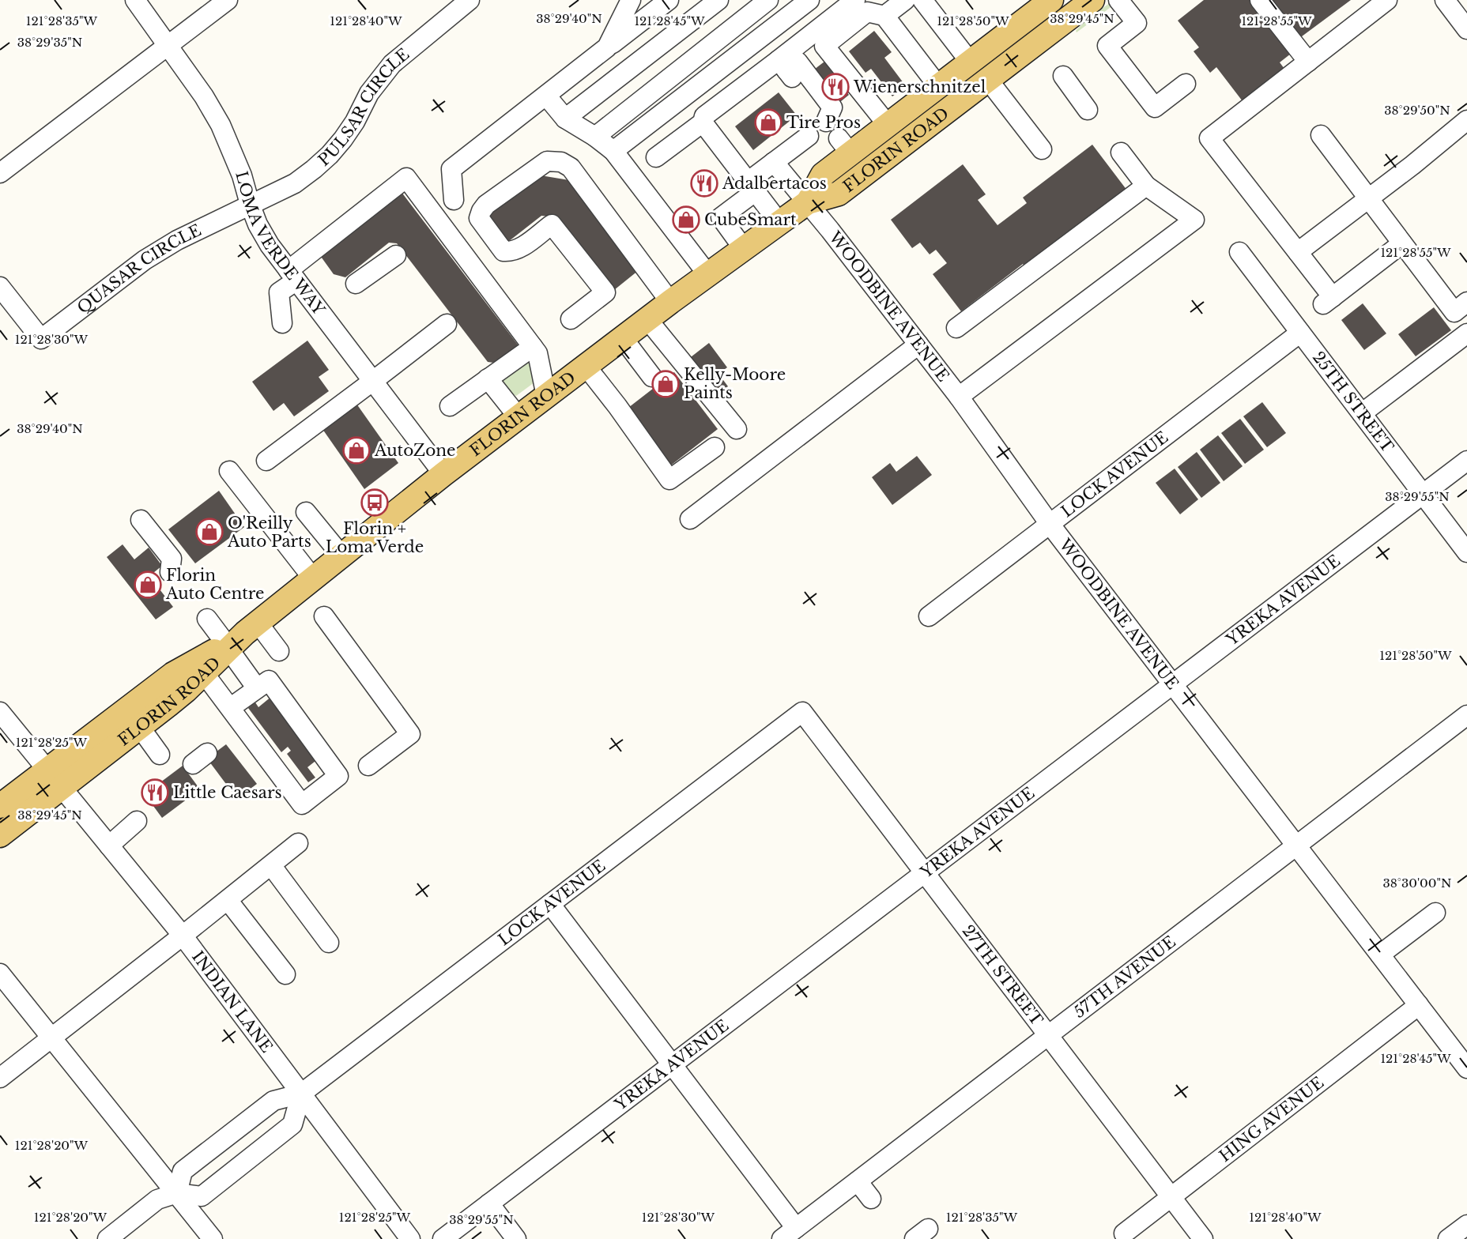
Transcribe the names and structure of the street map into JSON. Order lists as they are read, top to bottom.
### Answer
{
  "streets": {
    "main road": ["FLORIN ROAD"],
    "street": [
      "PULSAR CIRCLE",
      "LOMA VERDE WAY",
      "QUASAR CIRCLE",
      "WOODBINE AVENUE",
      "25TH STREET",
      "LOCK AVENUE",
      "YREKA AVENUE",
      "27TH STREET",
      "57TH AVENUE",
      "INDIAN LANE",
      "HING AVENUE"
    ]
  },
  "crossings": [
    ["PULSAR CIRCLE", "LOMA VERDE WAY"],
    ["PULSAR CIRCLE", "QUASAR CIRCLE"],
    ["FLORIN ROAD", "LOMA VERDE WAY"],
    ["FLORIN ROAD", "WOODBINE AVENUE"],
    ["FLORIN ROAD", "INDIAN LANE"],
    ["LOMA VERDE WAY", "QUASAR CIRCLE"],
    ["WOODBINE AVENUE", "LOCK AVENUE"],
    ["WOODBINE AVENUE", "YREKA AVENUE"],
    ["WOODBINE AVENUE", "57TH AVENUE"],
    ["WOODBINE AVENUE", "HING AVENUE"],
    ["25TH STREET", "LOCK AVENUE"],
    ["25TH STREET", "YREKA AVENUE"],
    ["LOCK AVENUE", "27TH STREET"],
    ["LOCK AVENUE", "INDIAN LANE"],
    ["YREKA AVENUE", "27TH STREET"],
    ["27TH STREET", "57TH AVENUE"],
    ["27TH STREET", "HING AVENUE"]
  ],
  "places": {
    "restaurant": ["Wienerschnitzel", "Adalbertacos", "Little Caesars"],
    "shop": [
      "Tire Pros",
      "CubeSmart",
      "Kelly-Moore Paints",
      "AutoZone",
      "O'Reilly Auto Parts",
      "Florin Auto Centre"
    ],
    "bus stop": ["Florin + Loma Verde"]
  },
  "coordinates": [
    "38°29'40\"N",
    "38°29'45\"N",
    "121°28'35\"W",
    "121°28'40\"W",
    "121°28'45\"W",
    "121°28'50\"W",
    "121°28'55\"W",
    "38°29'35\"N",
    "38°29'50\"N",
    "121°28'30\"W",
    "38°29'55\"N",
    "121°28'25\"W",
    "38°30'00\"N",
    "121°28'20\"W"
  ]
}
